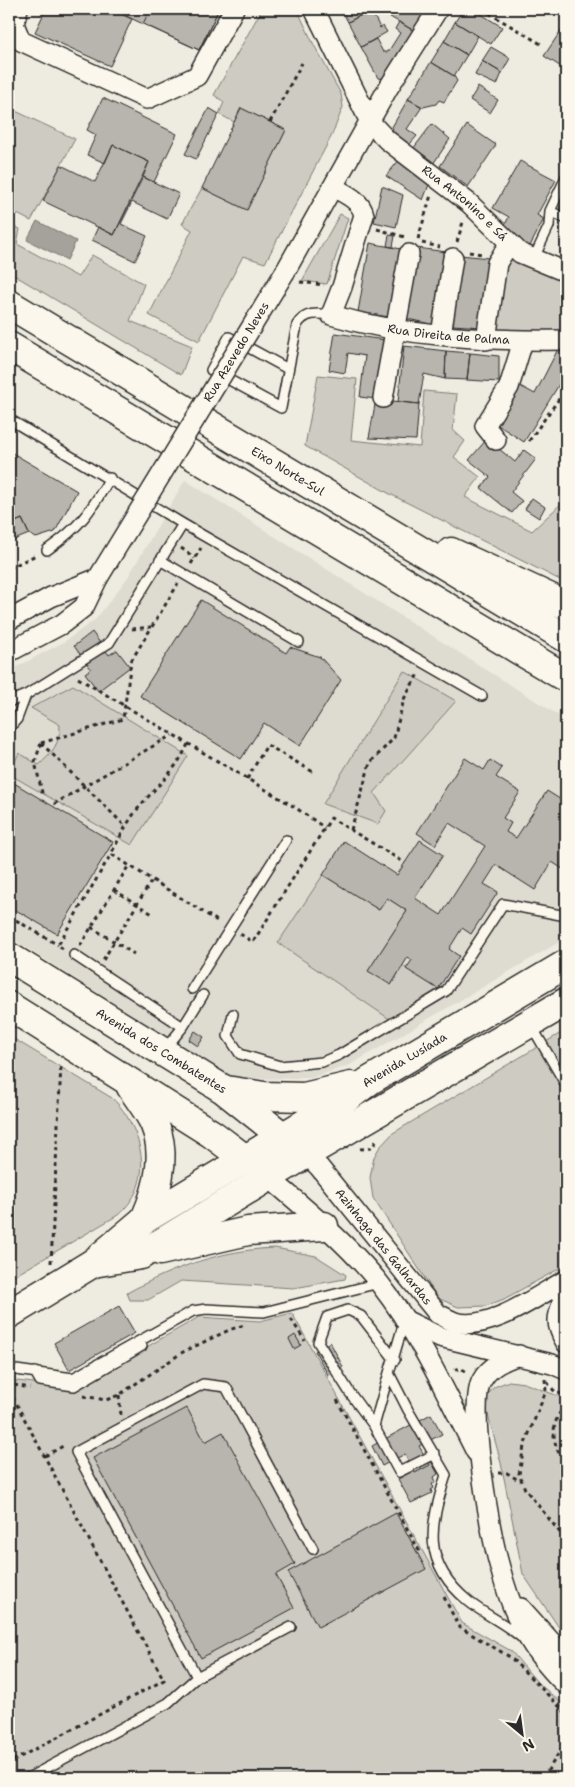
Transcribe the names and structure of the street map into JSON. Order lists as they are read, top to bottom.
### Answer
{
  "streets": {
    "main road": ["Eixo Norte-Sul", "Avenida dos Combatentes", "Avenida Lusíada"],
    "street": [
      "Rua Antonino e Sá",
      "Rua Direita de Palma",
      "Rua Azevedo Neves",
      "Azinhaga das Galhardas"
    ]
  },
  "crossings": [
    ["Rua Antonino e Sá", "Rua Azevedo Neves"],
    ["Avenida dos Combatentes", "Avenida Lusíada"],
    ["Avenida dos Combatentes", "Azinhaga das Galhardas"]
  ],
  "north": "bottom right"
}
